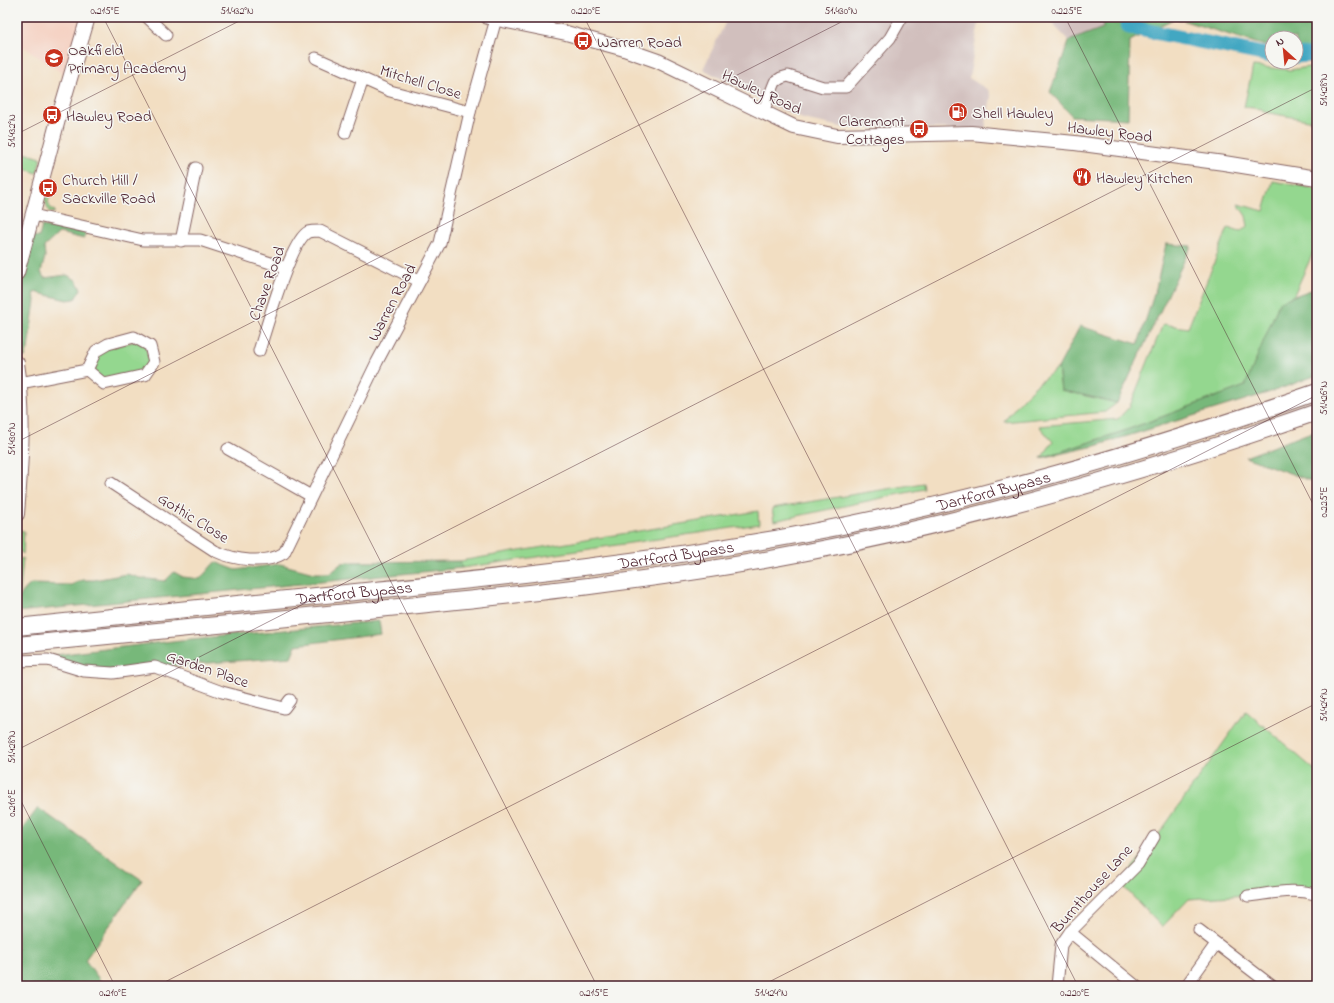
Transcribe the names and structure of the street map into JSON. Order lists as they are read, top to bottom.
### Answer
{
  "streets": {
    "highway": ["Dartford Bypass"],
    "main road": ["Hawley Road"],
    "street": [
      "Mitchell Close",
      "Chave Road",
      "Warren Road",
      "Gothic Close",
      "Garden Place",
      "Burnthouse Lane"
    ]
  },
  "crossings": [
    ["Mitchell Close", "Warren Road"],
    ["Hawley Road", "Warren Road"],
    ["Chave Road", "Warren Road"],
    ["Warren Road", "Gothic Close"]
  ],
  "places": {
    "bus stop": [
      "Warren Road",
      "Hawley Road",
      "Claremont Cottages",
      "Church Hill / Sackville Road"
    ],
    "school or university": ["Oakfield Primary Academy"],
    "fuel station": ["Shell Hawley"],
    "restaurant": ["Hawley Kitchen"]
  },
  "north": "top left",
  "coordinates": [
    "0.215°E",
    "51.432°N",
    "0.220°E",
    "51.430°N",
    "0.225°E",
    "51.428°N",
    "51.426°N",
    "51.424°N",
    "0.210°E"
  ]
}
